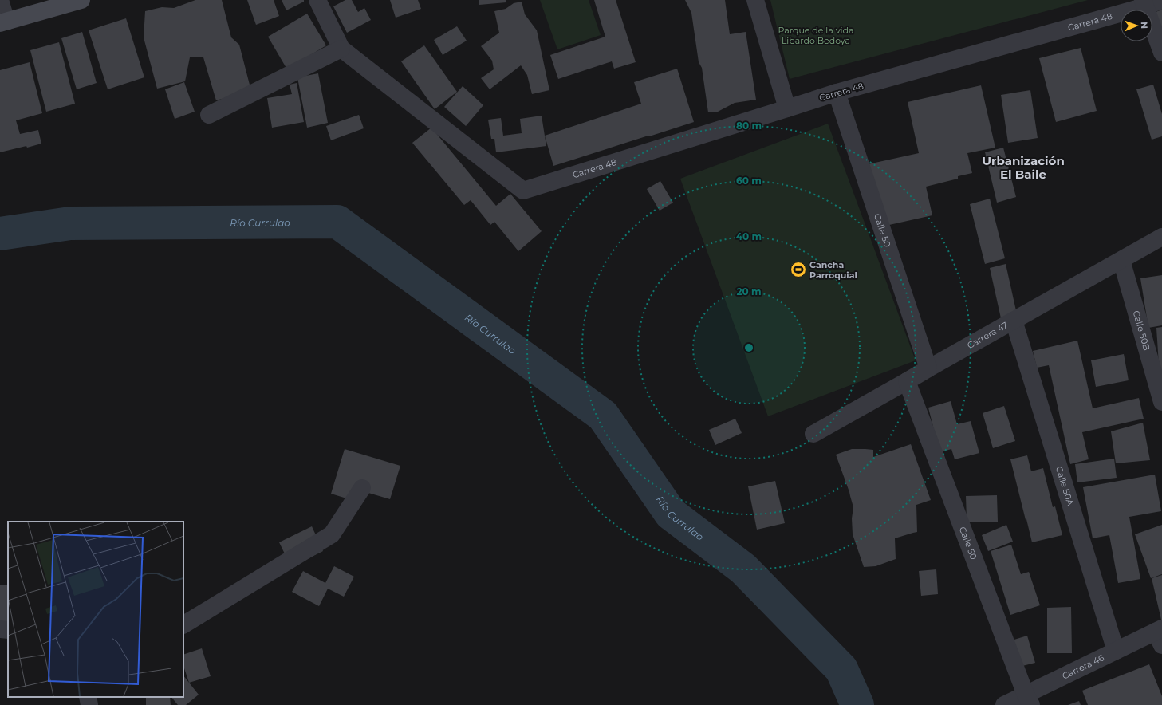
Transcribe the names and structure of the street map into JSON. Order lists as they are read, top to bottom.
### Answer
{
  "streets": {
    "street": [
      "Carrera 48",
      "Calle 50",
      "Calle 50B",
      "Carrera 47",
      "Calle 50A",
      "Carrera 46"
    ]
  },
  "crossings": [
    ["Carrera 48", "Calle 50"],
    ["Calle 50", "Carrera 47"],
    ["Calle 50", "Carrera 46"],
    ["Calle 50B", "Carrera 47"],
    ["Carrera 47", "Calle 50A"],
    ["Calle 50A", "Carrera 46"]
  ],
  "districts": ["Urbanización El Baile"],
  "water": ["Río Currulao"],
  "parks": ["Parque de la vida Libardo Bedoya"],
  "places": {
    "sports": ["Cancha Parroquial"]
  },
  "north": "right",
  "rings": [
    "80 m",
    "60 m",
    "40 m",
    "20 m"
  ]
}
